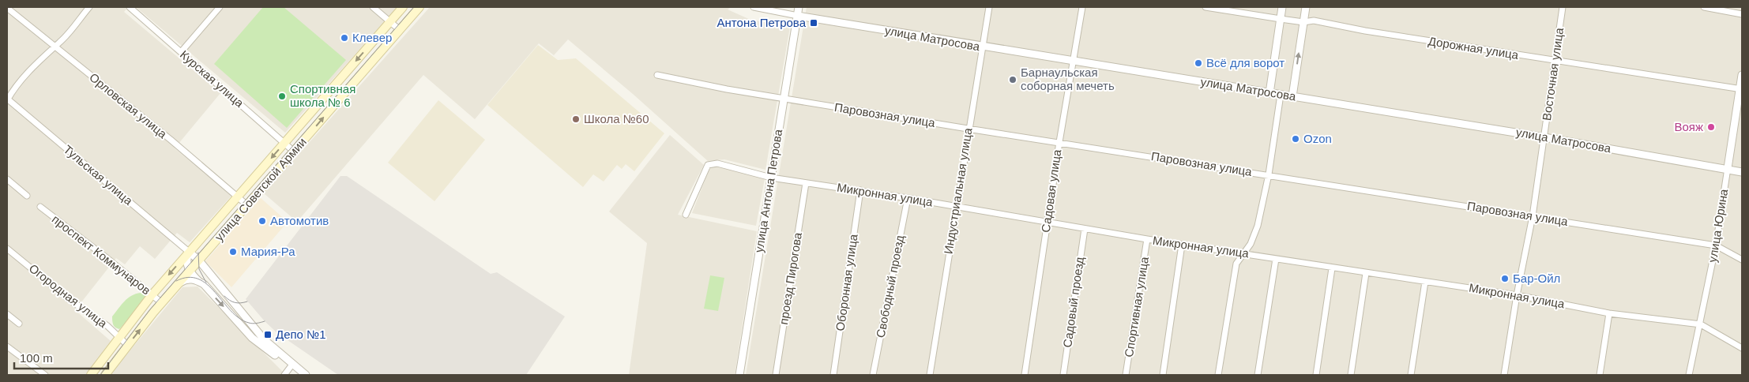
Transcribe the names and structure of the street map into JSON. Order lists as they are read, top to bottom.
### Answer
{
  "streets": {
    "main road": ["улица Советской Армии"],
    "street": [
      "улица Матросова",
      "Дорожная улица",
      "Восточная улица",
      "Курская улица",
      "Орловская улица",
      "Паровозная улица",
      "Тульская улица",
      "улица Антона Петрова",
      "Индустриальная улица",
      "Садовая улица",
      "Микронная улица",
      "улица Юрина",
      "проспект Коммунаров",
      "проезд Пирогова",
      "Оборонная улица",
      "Свободный проезд",
      "Огородная улица",
      "Садовый проезд",
      "Спортивная улица"
    ]
  },
  "crossings": [
    ["улица Матросова", "Восточная улица"],
    ["улица Матросова", "улица Антона Петрова"],
    ["улица Матросова", "Индустриальная улица"],
    ["улица Матросова", "Садовая улица"],
    ["улица Матросова", "улица Юрина"],
    ["Дорожная улица", "Восточная улица"],
    ["Дорожная улица", "улица Юрина"],
    ["Восточная улица", "Паровозная улица"],
    ["Восточная улица", "Микронная улица"],
    ["Курская улица", "улица Советской Армии"],
    ["Орловская улица", "улица Советской Армии"],
    ["Паровозная улица", "улица Антона Петрова"],
    ["Паровозная улица", "Индустриальная улица"],
    ["Паровозная улица", "Садовая улица"],
    ["Паровозная улица", "улица Юрина"],
    ["Тульская улица", "улица Советской Армии"],
    ["улица Советской Армии", "проспект Коммунаров"],
    ["улица Советской Армии", "Огородная улица"],
    ["улица Антона Петрова", "Микронная улица"],
    ["Индустриальная улица", "Микронная улица"],
    ["Садовая улица", "Микронная улица"],
    ["Микронная улица", "улица Юрина"],
    ["Микронная улица", "проезд Пирогова"],
    ["Микронная улица", "Оборонная улица"],
    ["Микронная улица", "Свободный проезд"],
    ["Микронная улица", "Садовый проезд"],
    ["Микронная улица", "Спортивная улица"]
  ],
  "places": {
    "transit": ["Антона Петрова", "Депо №1"],
    "other": [
      "Клевер",
      "Всё для ворот",
      "Барнаульская соборная мечеть",
      "Спортивная школа № 6",
      "Школа №60",
      "Вояж",
      "Ozon",
      "Автомотив",
      "Мария-Ра",
      "Бар-Ойл"
    ]
  },
  "scale_bar": "100 m"
}
